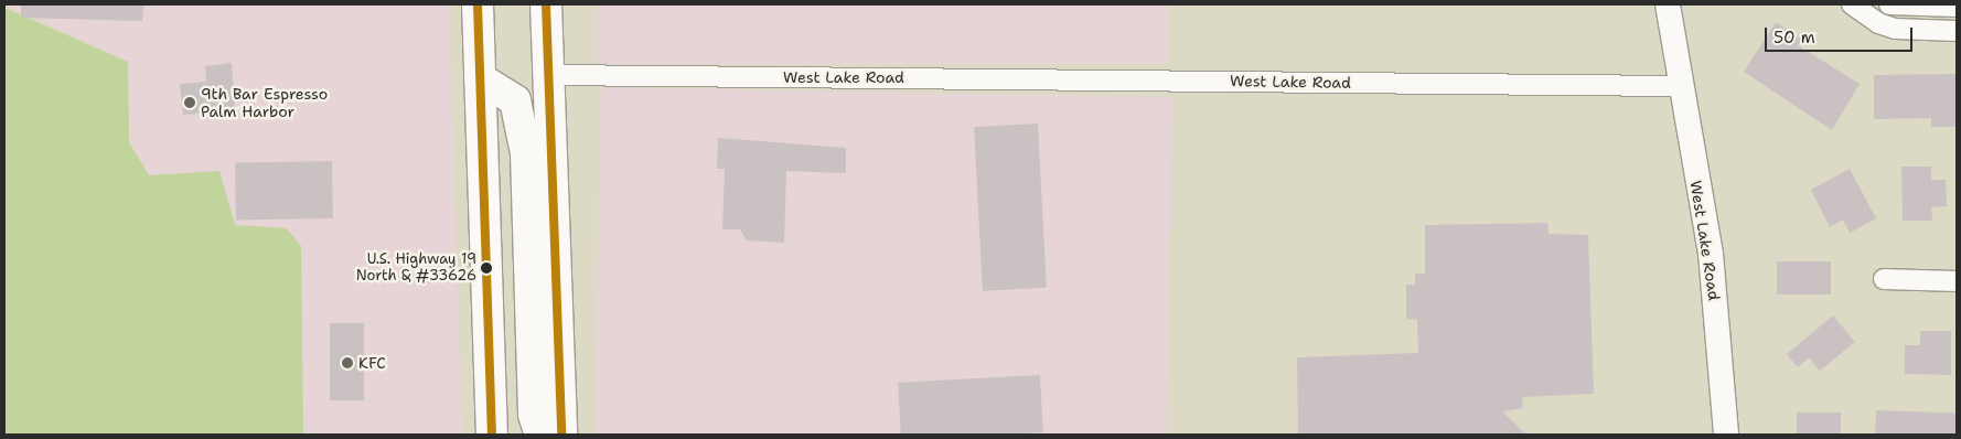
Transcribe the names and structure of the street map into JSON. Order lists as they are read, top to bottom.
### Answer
{
  "streets": {
    "street": ["West Lake Road"]
  },
  "places": ["9th Bar Espresso Palm Harbor", "U.S. Highway 19 North & #33626", "KFC"],
  "lines": ["transit line 19"],
  "scale_bar": "50 m"
}
